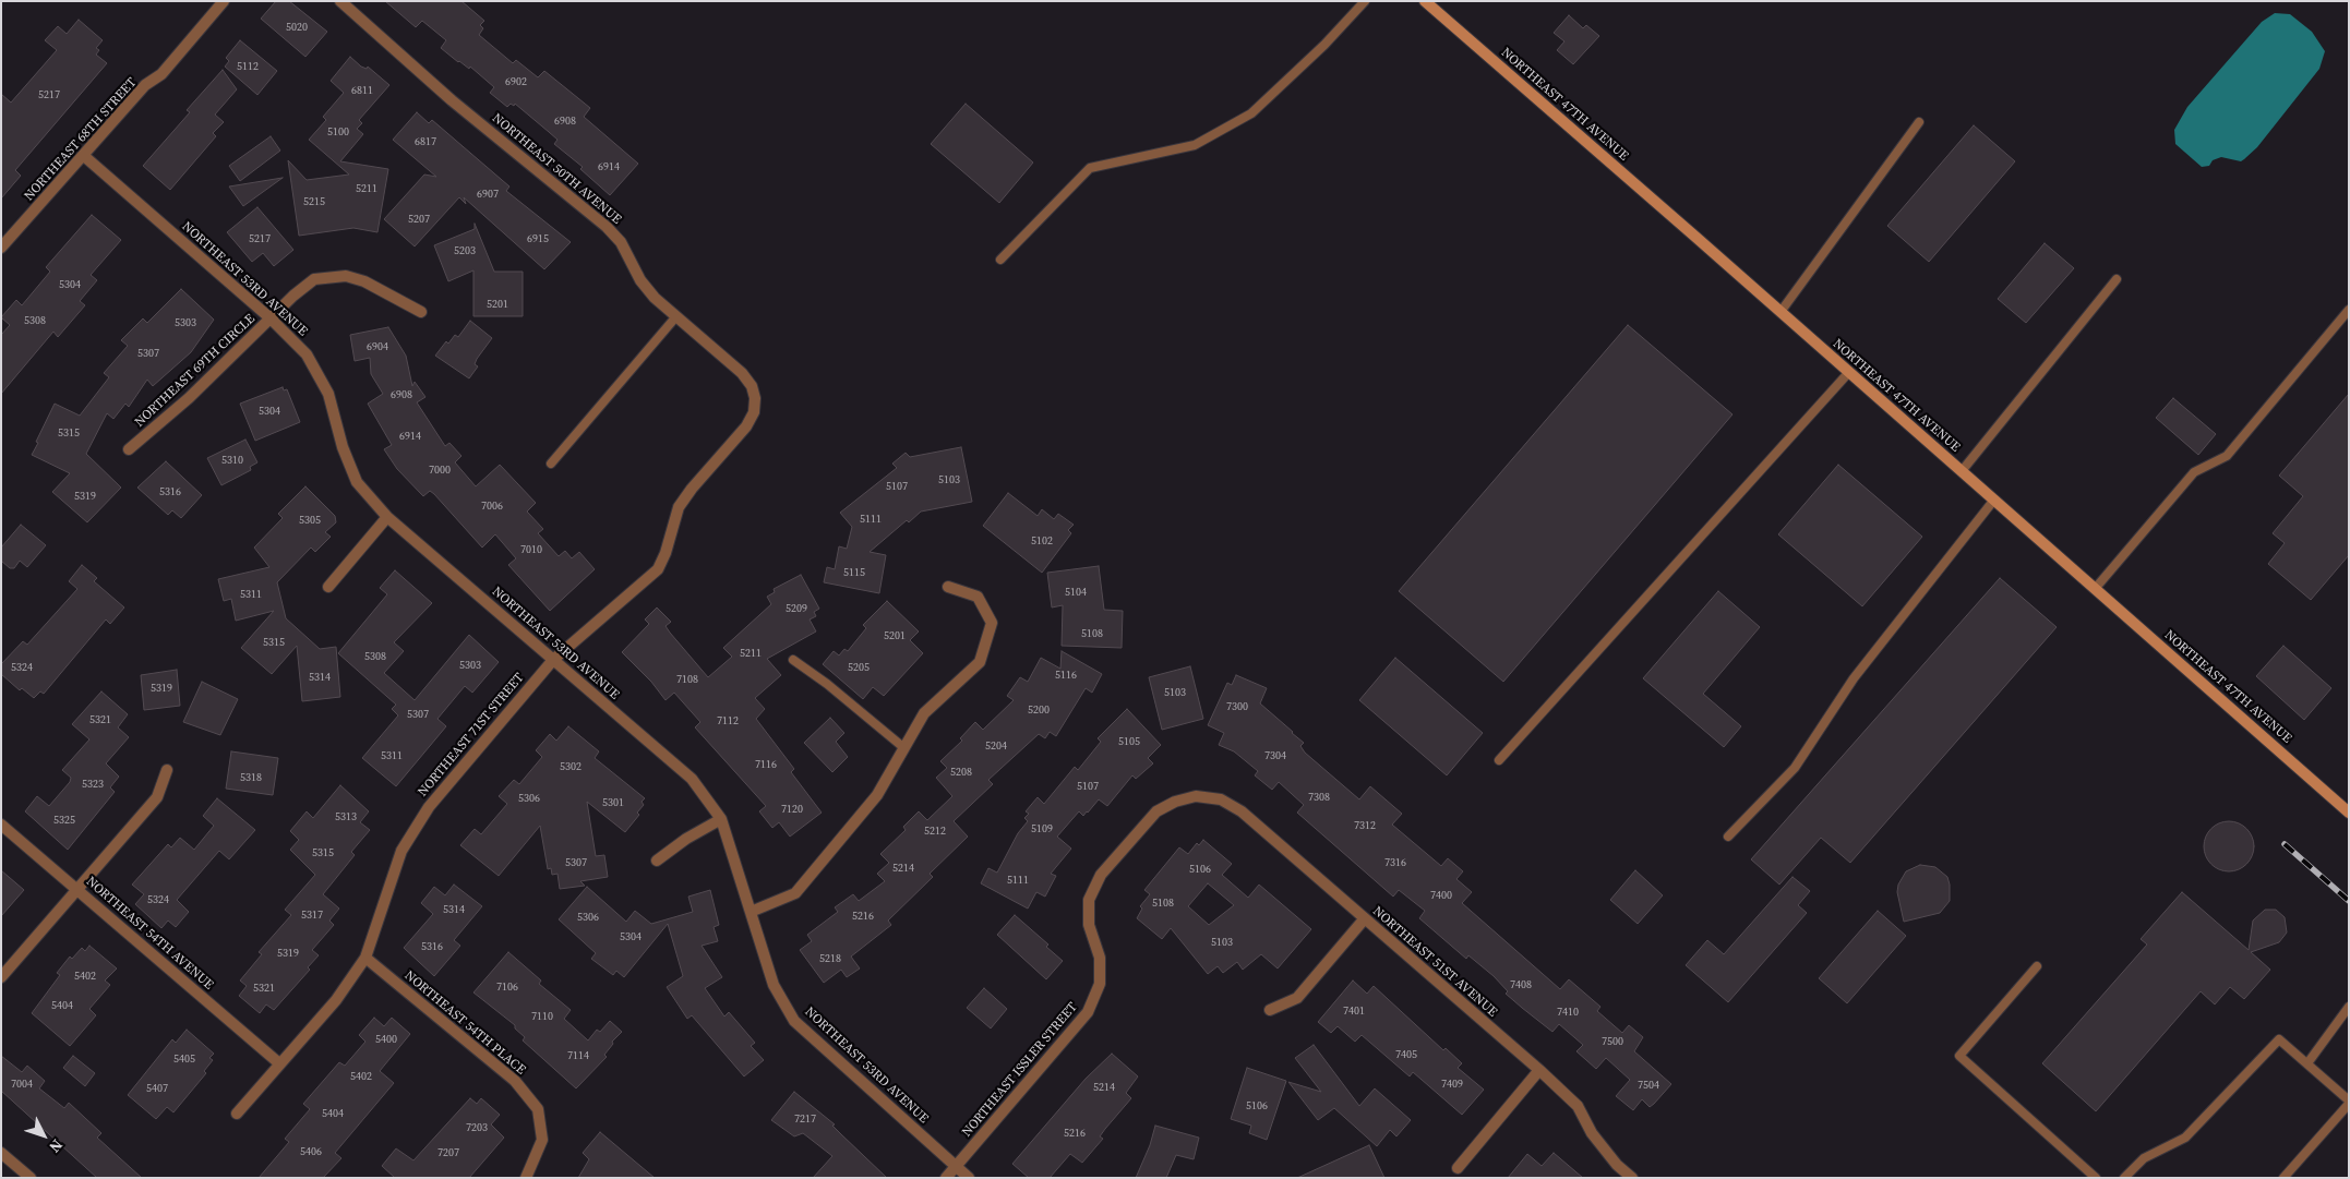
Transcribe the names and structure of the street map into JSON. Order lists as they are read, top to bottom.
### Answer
{
  "streets": {
    "street": [
      "NORTHEAST 47TH AVENUE",
      "NORTHEAST 68TH STREET",
      "NORTHEAST 50TH AVENUE",
      "NORTHEAST 53RD AVENUE",
      "NORTHEAST 69TH CIRCLE",
      "NORTHEAST 71ST STREET",
      "NORTHEAST 54TH AVENUE",
      "NORTHEAST 51ST AVENUE",
      "NORTHEAST 54TH PLACE",
      "NORTHEAST ISSLER STREET"
    ]
  },
  "crossings": [
    ["NORTHEAST 68TH STREET", "NORTHEAST 53RD AVENUE"],
    ["NORTHEAST 50TH AVENUE", "NORTHEAST 71ST STREET"],
    ["NORTHEAST 53RD AVENUE", "NORTHEAST 69TH CIRCLE"],
    ["NORTHEAST 53RD AVENUE", "NORTHEAST 71ST STREET"],
    ["NORTHEAST 53RD AVENUE", "NORTHEAST ISSLER STREET"],
    ["NORTHEAST 71ST STREET", "NORTHEAST 54TH AVENUE"],
    ["NORTHEAST 71ST STREET", "NORTHEAST 54TH PLACE"],
    ["NORTHEAST 51ST AVENUE", "NORTHEAST ISSLER STREET"]
  ],
  "house_numbers": [
    "5020",
    "5112",
    "6902",
    "6811",
    "5217",
    "6908",
    "5100",
    "6817",
    "6914",
    "5211",
    "6907",
    "5215",
    "5207",
    "5217",
    "6915",
    "5203",
    "5304",
    "5201",
    "5308",
    "5303",
    "6904",
    "5307",
    "6908",
    "5304",
    "5315",
    "6914",
    "5310",
    "7000",
    "5103",
    "5107",
    "5316",
    "5319",
    "7006",
    "5111",
    "5305",
    "5102",
    "7010",
    "5115",
    "5104",
    "5311",
    "5209",
    "5108",
    "5201",
    "5315",
    "5211",
    "5308",
    "5303",
    "5324",
    "5205",
    "5116",
    "5314",
    "7108",
    "5319",
    "5103",
    "7300",
    "5200",
    "5307",
    "5321",
    "7112",
    "5105",
    "5204",
    "5311",
    "7304",
    "7116",
    "5302",
    "5208",
    "5318",
    "5323",
    "5107",
    "7308",
    "5306",
    "5301",
    "7120",
    "5313",
    "5325",
    "7312",
    "5109",
    "5212",
    "5315",
    "5307",
    "7316",
    "5214",
    "5106",
    "5111",
    "7400",
    "5324",
    "5108",
    "5314",
    "5317",
    "5216",
    "5306",
    "5304",
    "5103",
    "5316",
    "5319",
    "5218",
    "5402",
    "7408",
    "7106",
    "5321",
    "5404",
    "7401",
    "7410",
    "7110",
    "5400",
    "7500",
    "7405",
    "7114",
    "5405",
    "5402",
    "7004",
    "7409",
    "7504",
    "5214",
    "5407",
    "5106",
    "5404",
    "7217",
    "7203",
    "5216",
    "5406",
    "7207"
  ],
  "north": "bottom right"
}
